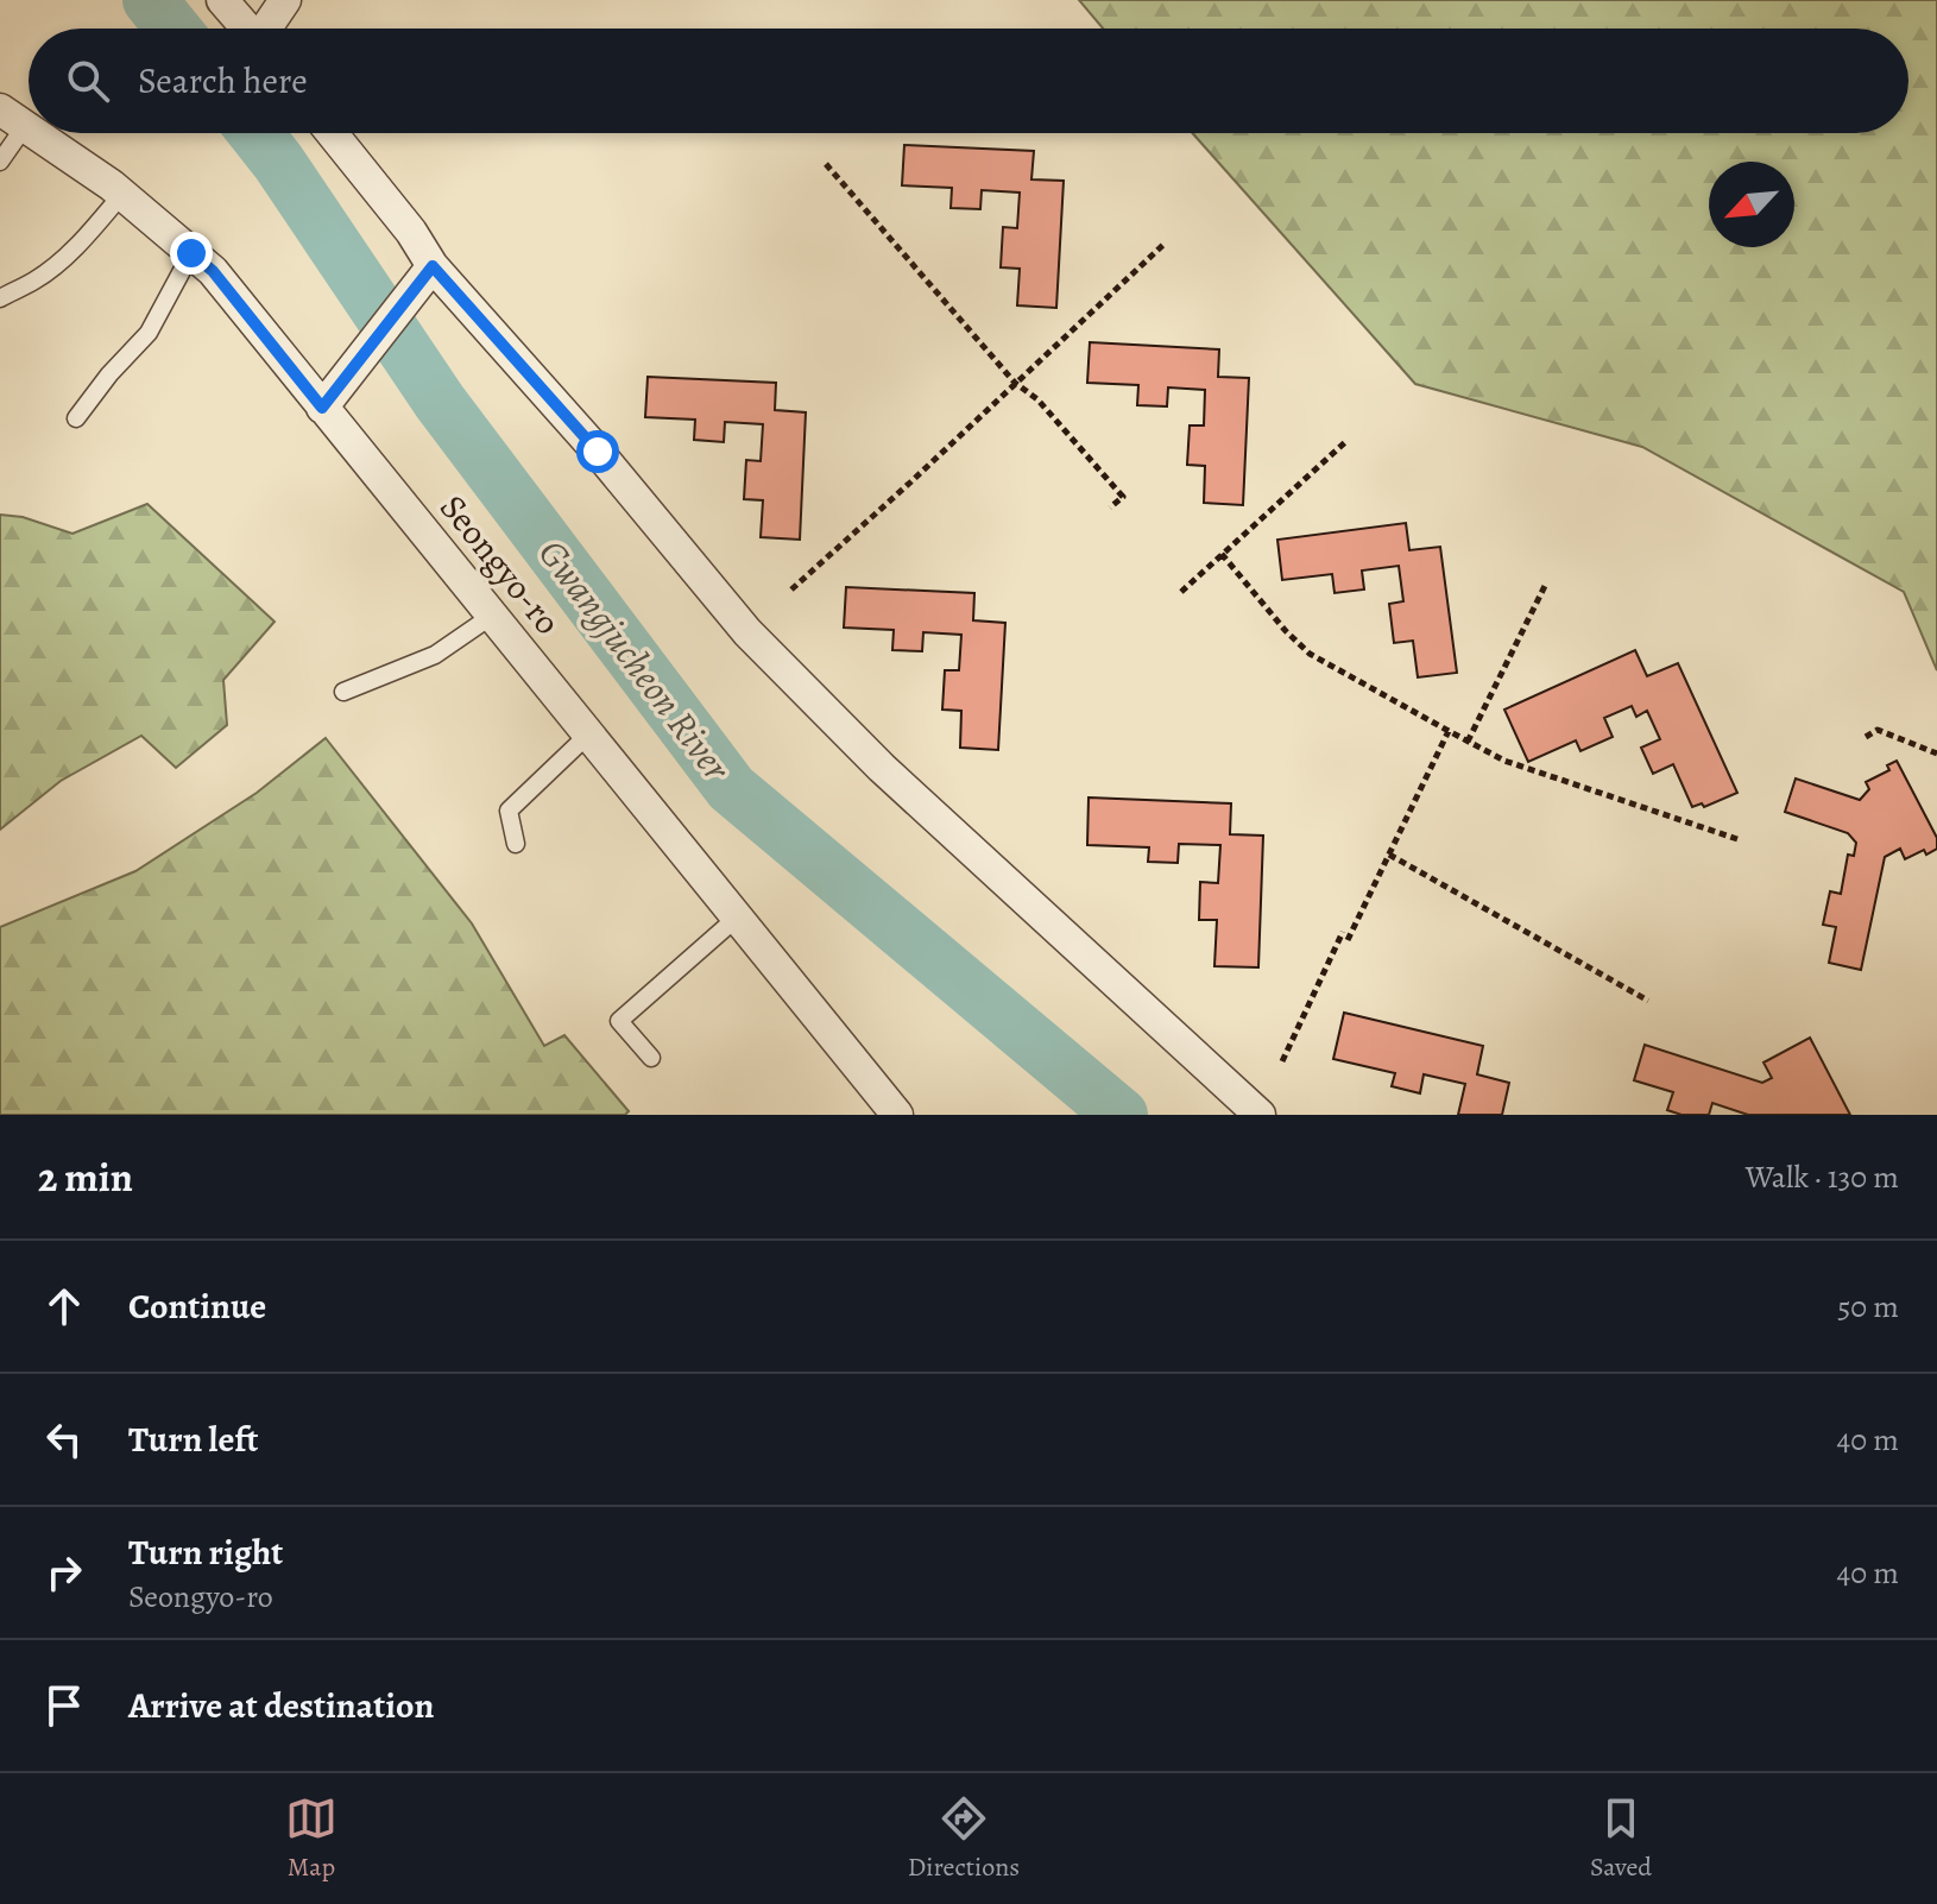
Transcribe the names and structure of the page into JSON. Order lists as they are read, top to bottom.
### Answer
{
  "streets": {
    "street": ["Seongyo-ro"]
  },
  "water": ["Gwangjucheon River"],
  "north": "bottom left",
  "page": {
    "search": "Search here",
    "heading": ["2 min", "Walk · 130 m"],
    "list": [
      ["Continue", "50 m"],
      ["Turn left", "40 m"],
      ["Turn right", "Seongyo-ro", "40 m"],
      "Arrive at destination"
    ],
    "nav": ["Map", "Directions", "Saved"]
  }
}
